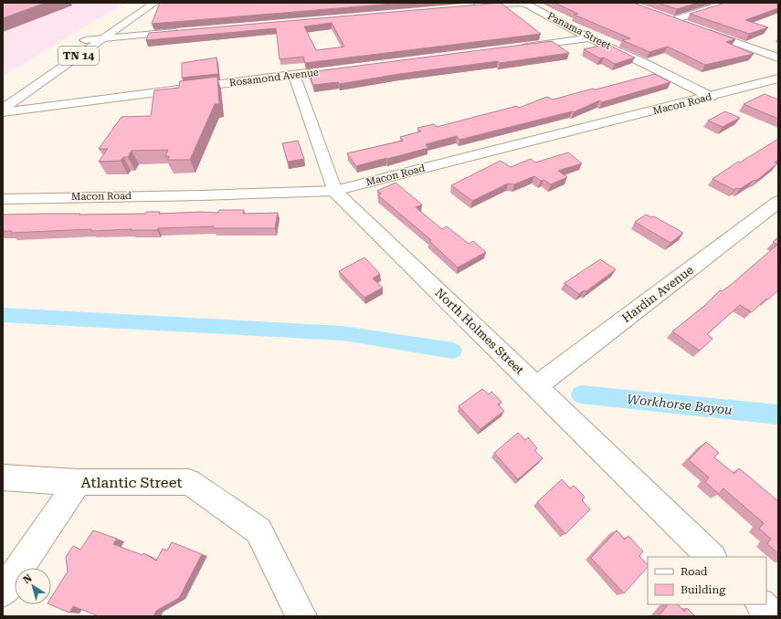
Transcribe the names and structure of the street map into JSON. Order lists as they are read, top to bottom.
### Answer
{
  "streets": {
    "street": [
      "Panama Street",
      "TN 14",
      "Rosamond Avenue",
      "Macon Road",
      "Hardin Avenue",
      "North Holmes Street",
      "Atlantic Street"
    ]
  },
  "crossings": [
    ["Panama Street", "Macon Road"],
    ["Rosamond Avenue", "North Holmes Street"],
    ["Macon Road", "North Holmes Street"],
    ["Hardin Avenue", "North Holmes Street"]
  ],
  "water": ["Workhorse Bayou"],
  "legend": ["Road", "Building"],
  "north": "top left"
}
